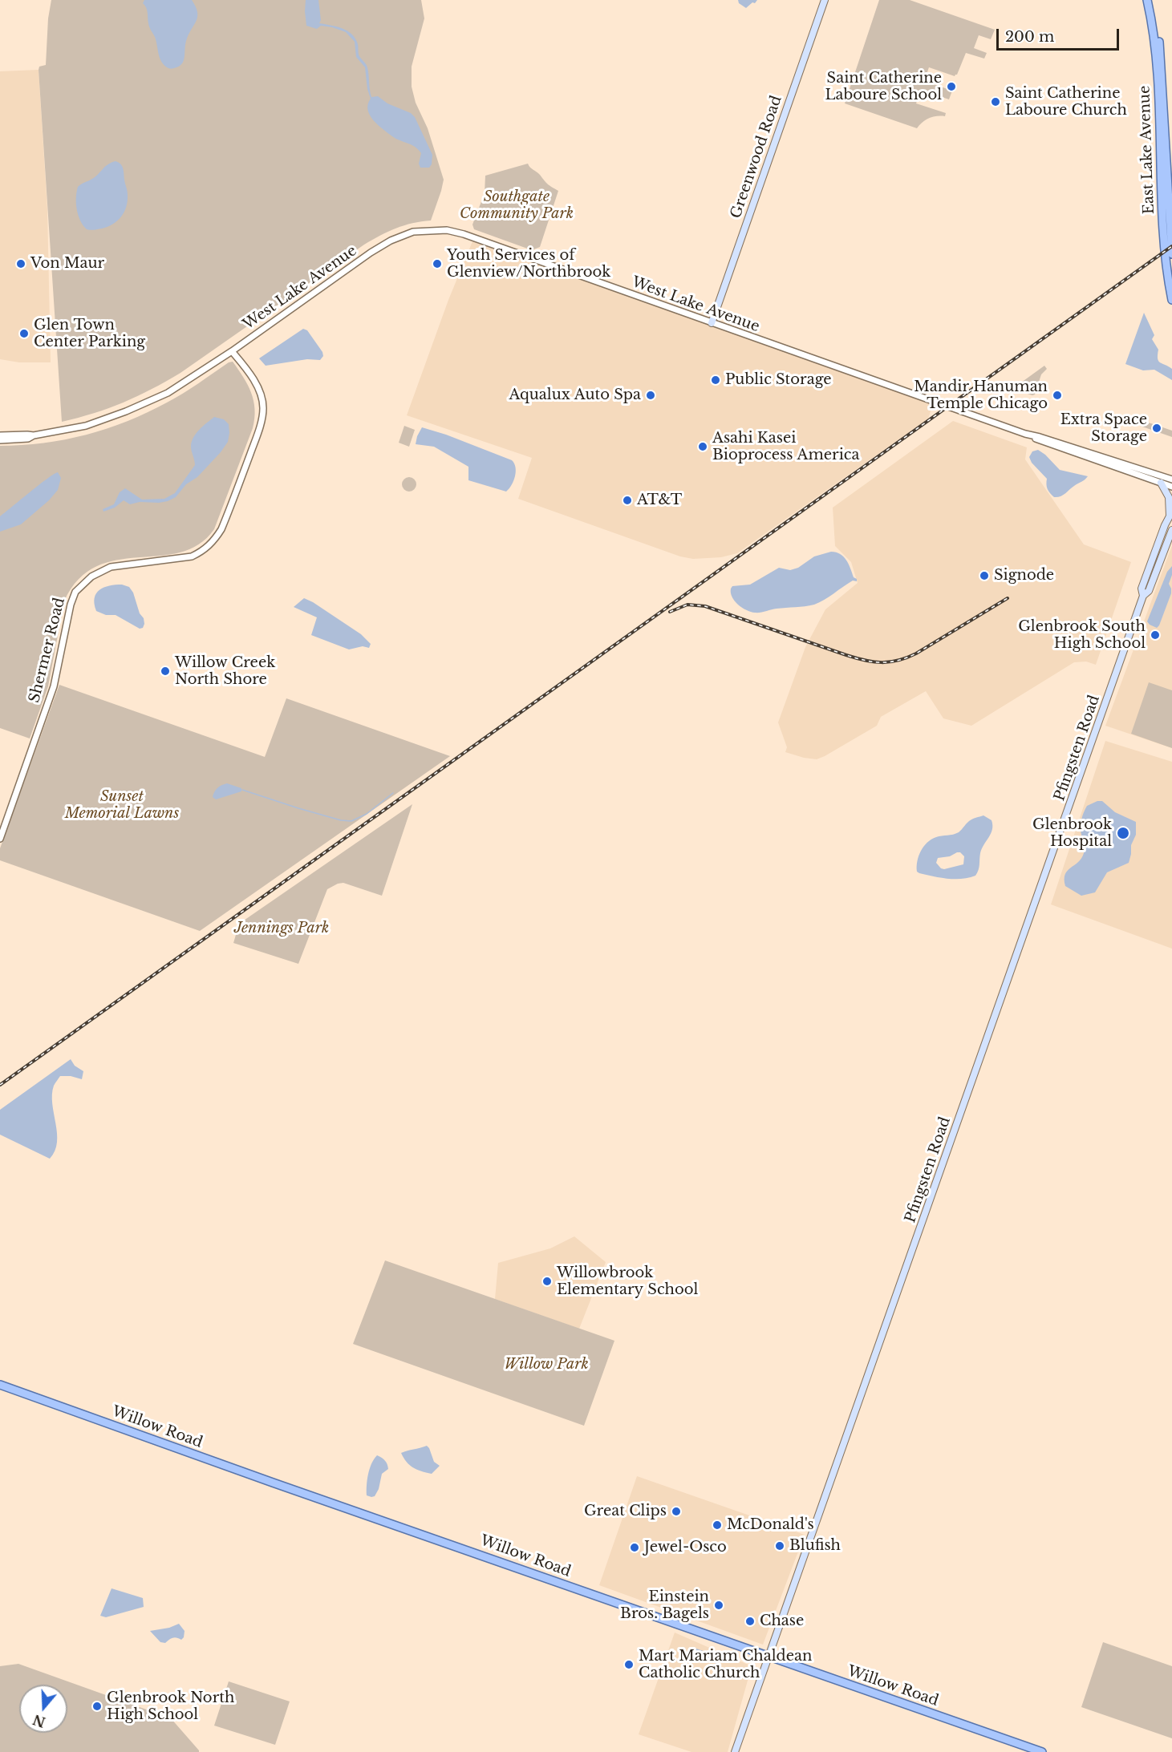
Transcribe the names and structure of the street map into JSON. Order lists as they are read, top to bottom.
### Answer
{
  "streets": {
    "main road": [
      "East Lake Avenue",
      "Greenwood Road",
      "Pfingsten Road",
      "Willow Road"
    ],
    "street": ["West Lake Avenue", "Shermer Road"]
  },
  "crossings": [
    ["Greenwood Road", "West Lake Avenue"],
    ["West Lake Avenue", "Shermer Road"],
    ["Pfingsten Road", "Willow Road"]
  ],
  "parks": [
    "Southgate Community Park",
    "Sunset Memorial Lawns",
    "Jennings Park",
    "Willow Park"
  ],
  "places": [
    "Saint Catherine Laboure School",
    "Saint Catherine Laboure Church",
    "Von Maur",
    "Youth Services of Glenview/Northbrook",
    "Glen Town Center Parking",
    "Public Storage",
    "Aqualux Auto Spa",
    "Mandir Hanuman Temple Chicago",
    "Extra Space Storage",
    "Asahi Kasei Bioprocess America",
    "AT&T",
    "Signode",
    "Glenbrook South High School",
    "Willow Creek North Shore",
    "Glenbrook Hospital",
    "Willowbrook Elementary School",
    "Great Clips",
    "McDonald's",
    "Blufish",
    "Jewel-Osco",
    "Einstein Bros. Bagels",
    "Chase",
    "Mart Mariam Chaldean Catholic Church",
    "Glenbrook North High School"
  ],
  "scale_bar": "200 m",
  "north": "bottom"
}
